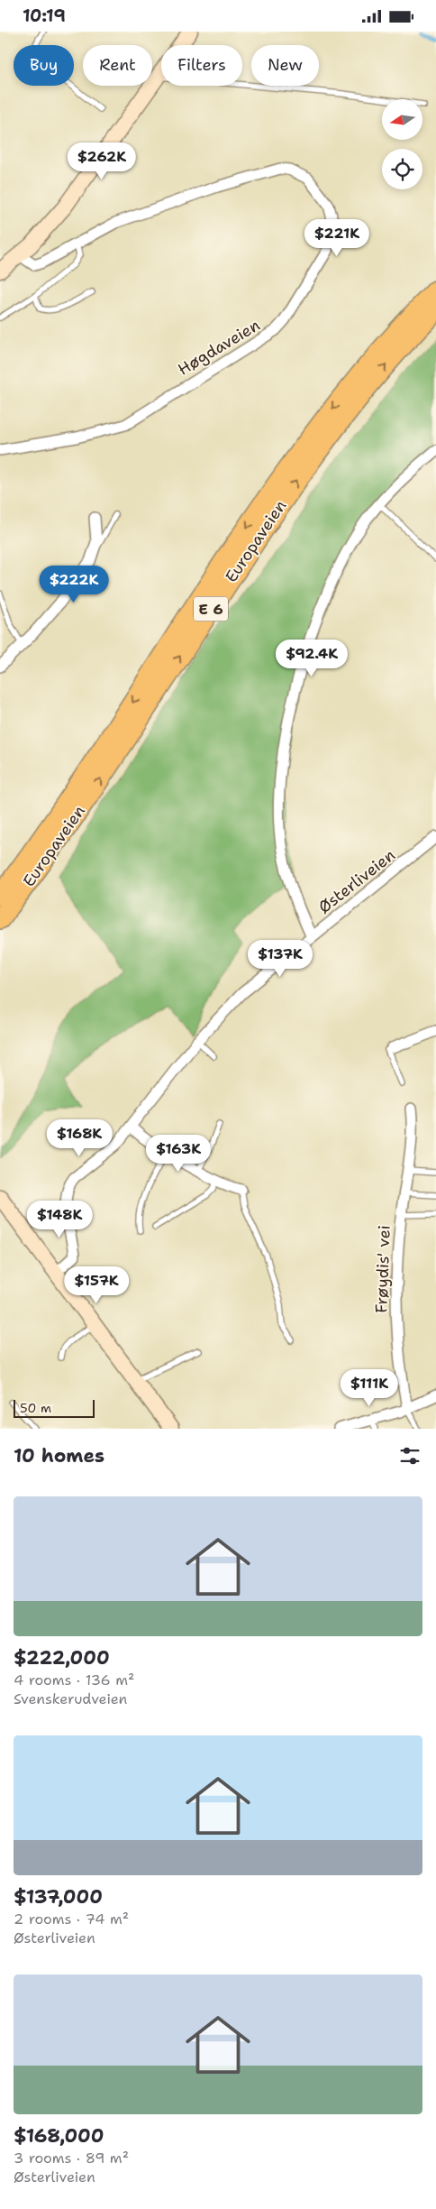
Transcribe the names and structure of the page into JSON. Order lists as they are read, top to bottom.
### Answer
{
  "streets": {
    "highway": ["Europaveien", "E 6"],
    "street": ["Høgdaveien", "Østerliveien", "Frøydis' vei"]
  },
  "scale_bar": "50 m",
  "north": "left",
  "page": {
    "status": "10:19",
    "chip": [
      "Buy",
      "Rent",
      "Filters",
      "New"
    ],
    "price": [
      "$262K",
      "$221K",
      "$222K",
      "$92.4K",
      "$137K",
      "$168K",
      "$163K",
      "$148K",
      "$157K",
      "$111K"
    ],
    "scale": "50 m",
    "heading": "10 homes",
    "list": [
      {
        "name": "$222,000",
        "note": "4 rooms · 136 m² · Svenskerudveien"
      },
      {
        "name": "$137,000",
        "note": "2 rooms · 74 m² · Østerliveien"
      },
      {
        "name": "$168,000",
        "note": "3 rooms · 89 m² · Østerliveien"
      }
    ]
  }
}
